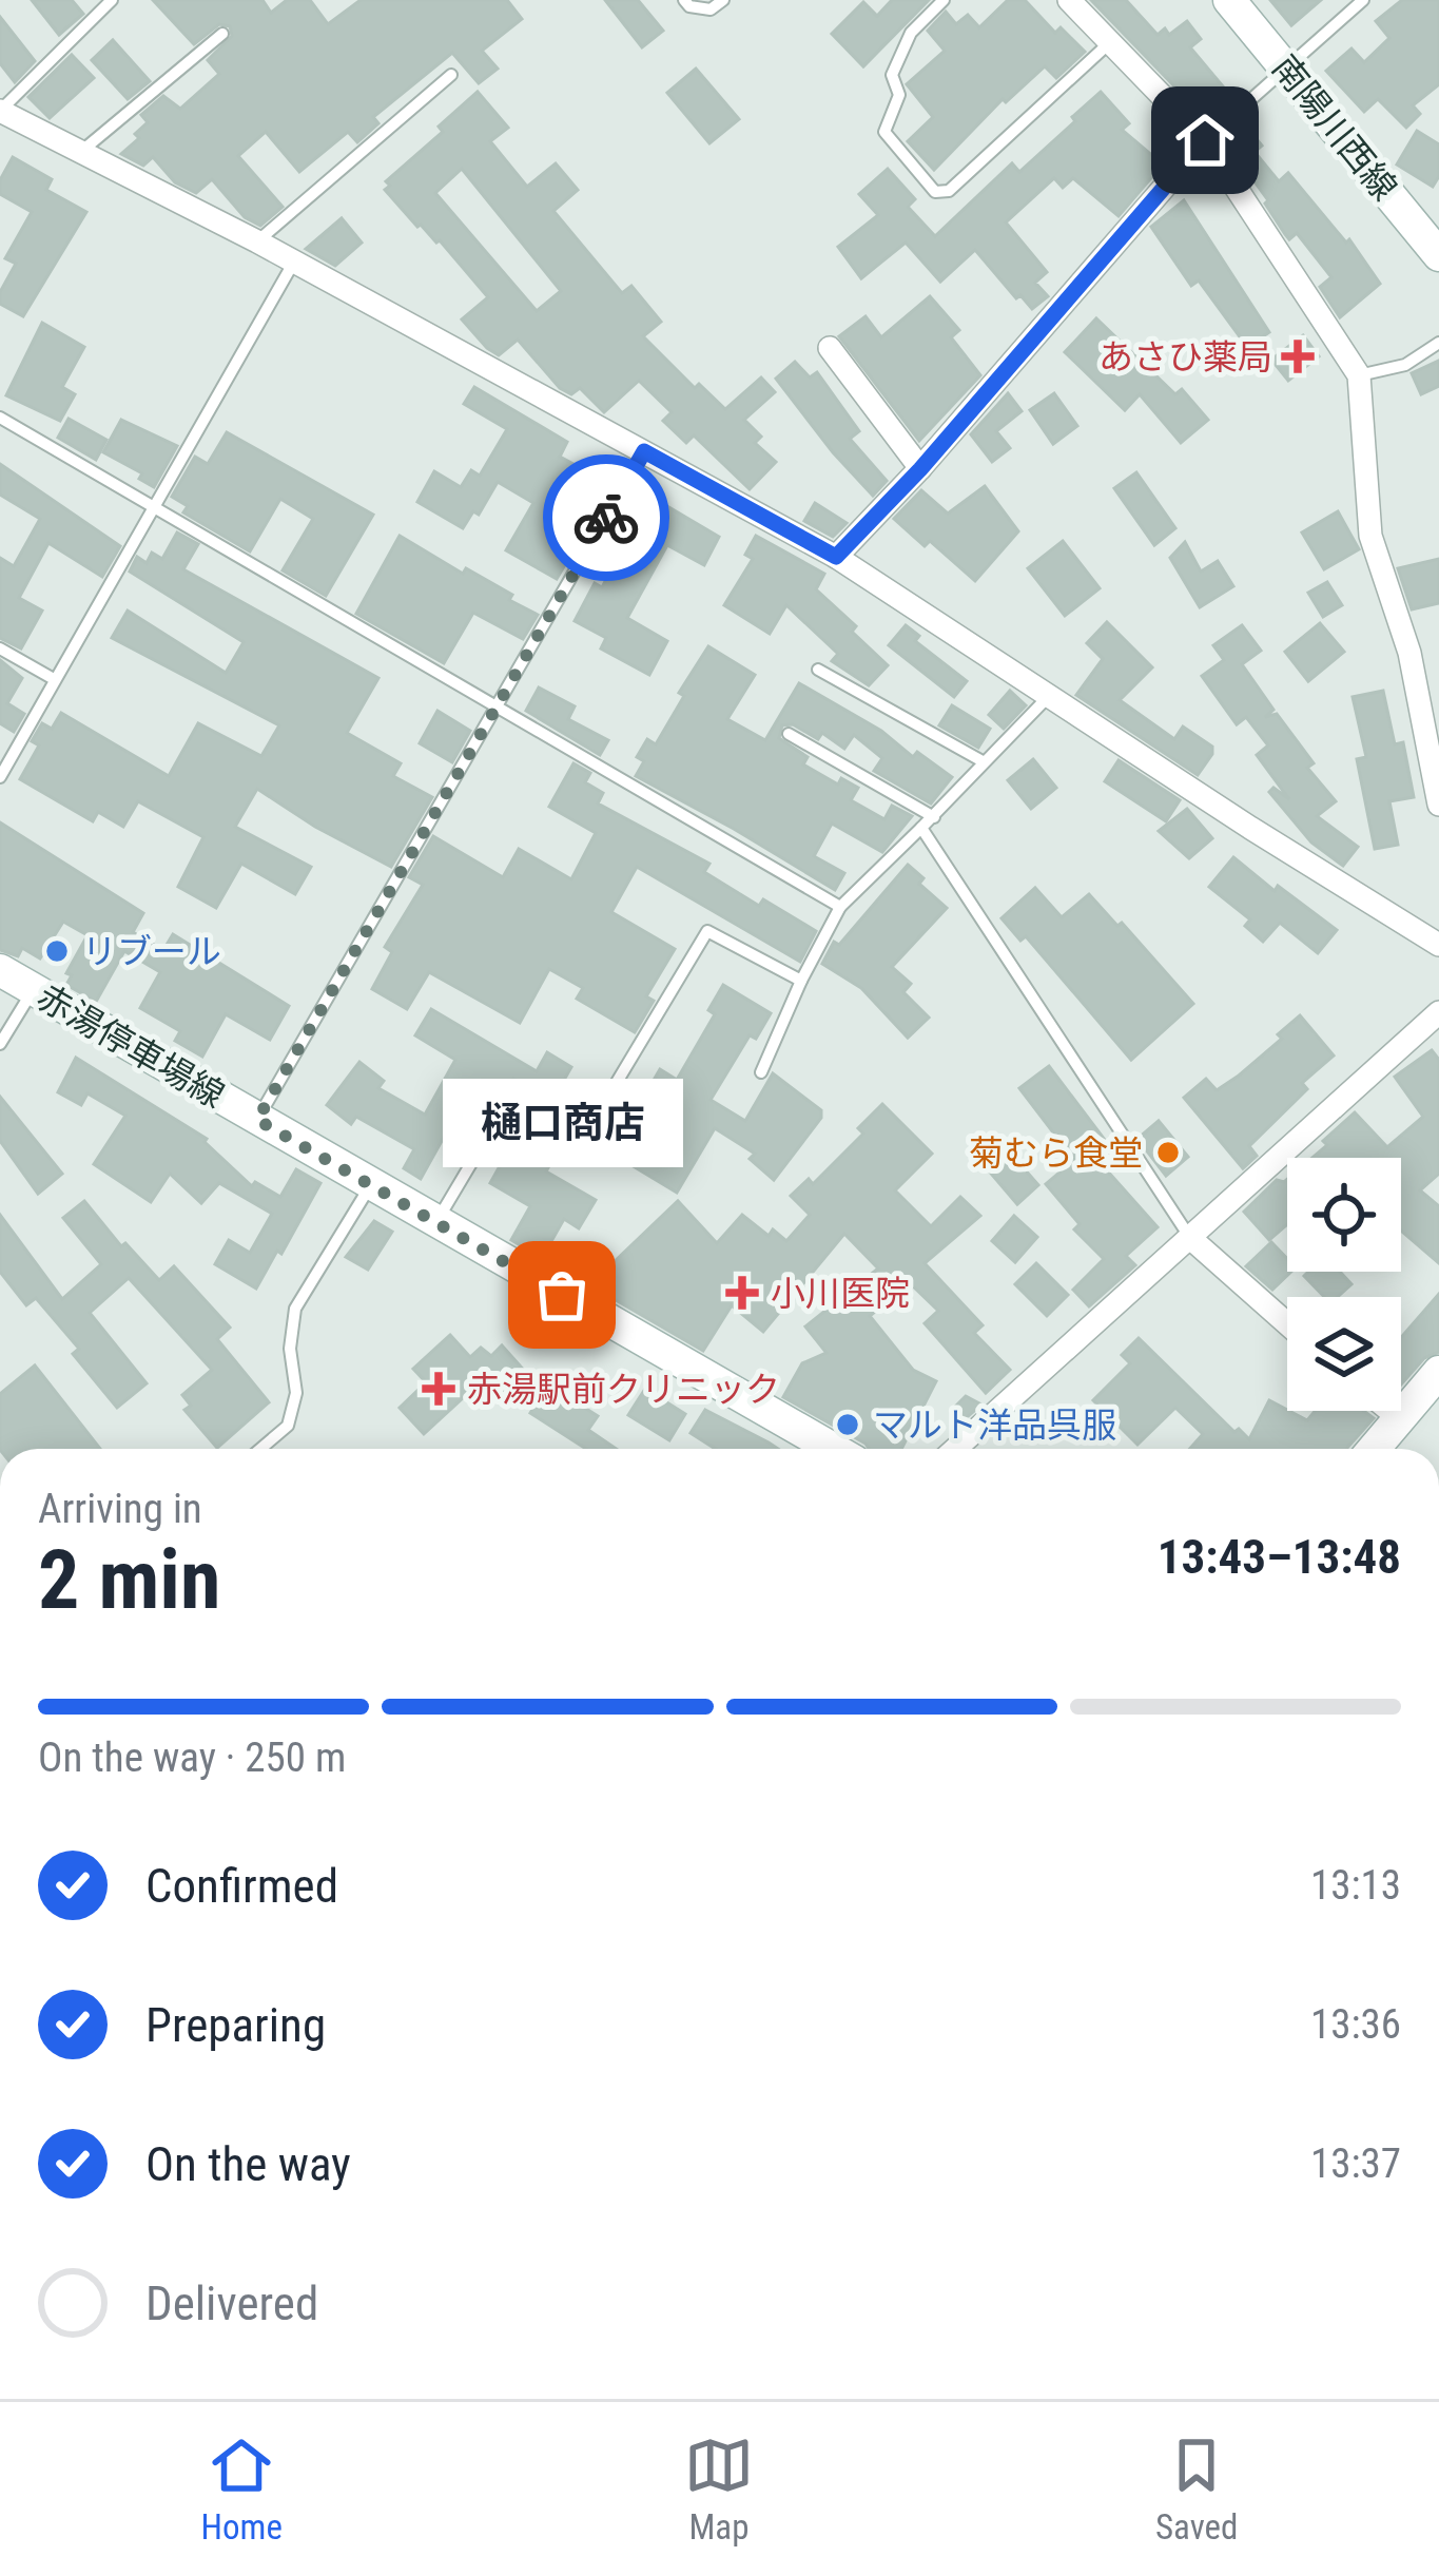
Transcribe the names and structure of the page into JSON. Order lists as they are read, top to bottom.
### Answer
{
  "streets": {
    "main road": ["南陽川西線", "赤湯停車場線"]
  },
  "places": {
    "health": ["あさひ薬局", "小川医院", "赤湯駅前クリニック"],
    "other": [
      "リブール",
      "菊むら食堂",
      "樋口商店",
      "マルト洋品呉服"
    ]
  },
  "page": {
    "bubble": "樋口商店",
    "heading": ["2 min", "Arriving in", "13:43–13:48"],
    "bar": "On the way · 250 m",
    "list": [
      ["Confirmed", "13:13"],
      ["Preparing", "13:36"],
      ["On the way", "13:37"],
      "Delivered"
    ],
    "tabs": ["Home", "Map", "Saved"]
  }
}
